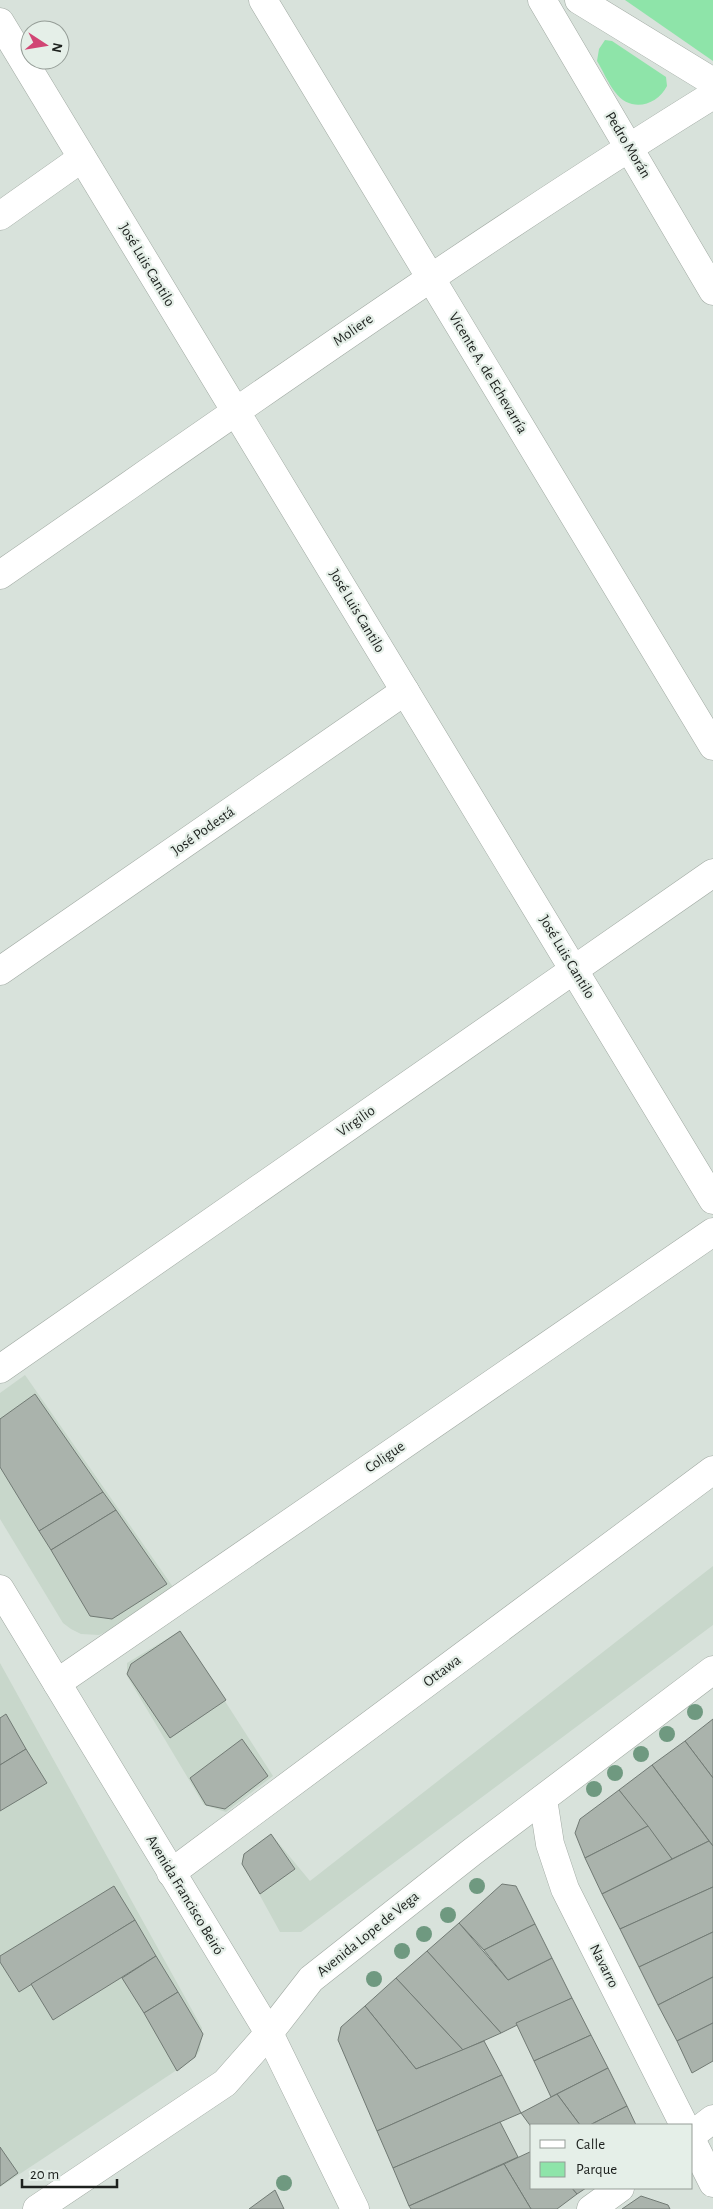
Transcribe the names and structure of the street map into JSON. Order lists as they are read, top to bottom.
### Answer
{
  "streets": {
    "street": [
      "Pedro Morán",
      "José Luis Cantilo",
      "Moliere",
      "Vicente A. de Echevarría",
      "José Podestá",
      "Virgilio",
      "Coligue",
      "Ottawa",
      "Avenida Francisco Beiró",
      "Avenida Lope de Vega",
      "Navarro"
    ]
  },
  "crossings": [
    ["Pedro Morán", "Moliere"],
    ["José Luis Cantilo", "Moliere"],
    ["José Luis Cantilo", "José Podestá"],
    ["José Luis Cantilo", "Virgilio"],
    ["Moliere", "Vicente A. de Echevarría"],
    ["Coligue", "Avenida Francisco Beiró"],
    ["Ottawa", "Avenida Francisco Beiró"],
    ["Avenida Francisco Beiró", "Avenida Lope de Vega"],
    ["Avenida Lope de Vega", "Navarro"]
  ],
  "legend": ["Calle", "Parque"],
  "scale_bar": "20 m",
  "north": "right"
}
